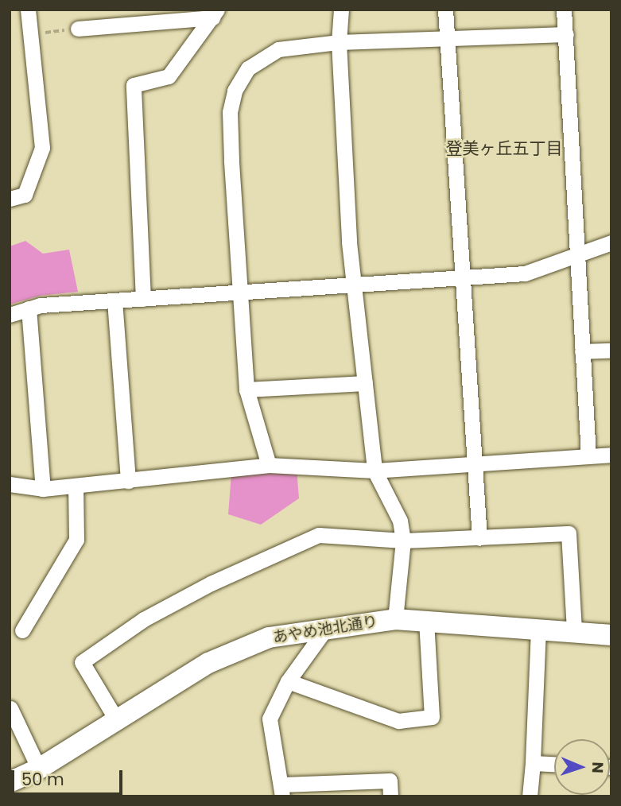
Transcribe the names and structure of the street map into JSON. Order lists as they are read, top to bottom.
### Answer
{
  "streets": {
    "street": ["あやめ池北通り"]
  },
  "districts": ["登美ヶ丘五丁目"],
  "scale_bar": "50 m",
  "north": "right"
}
